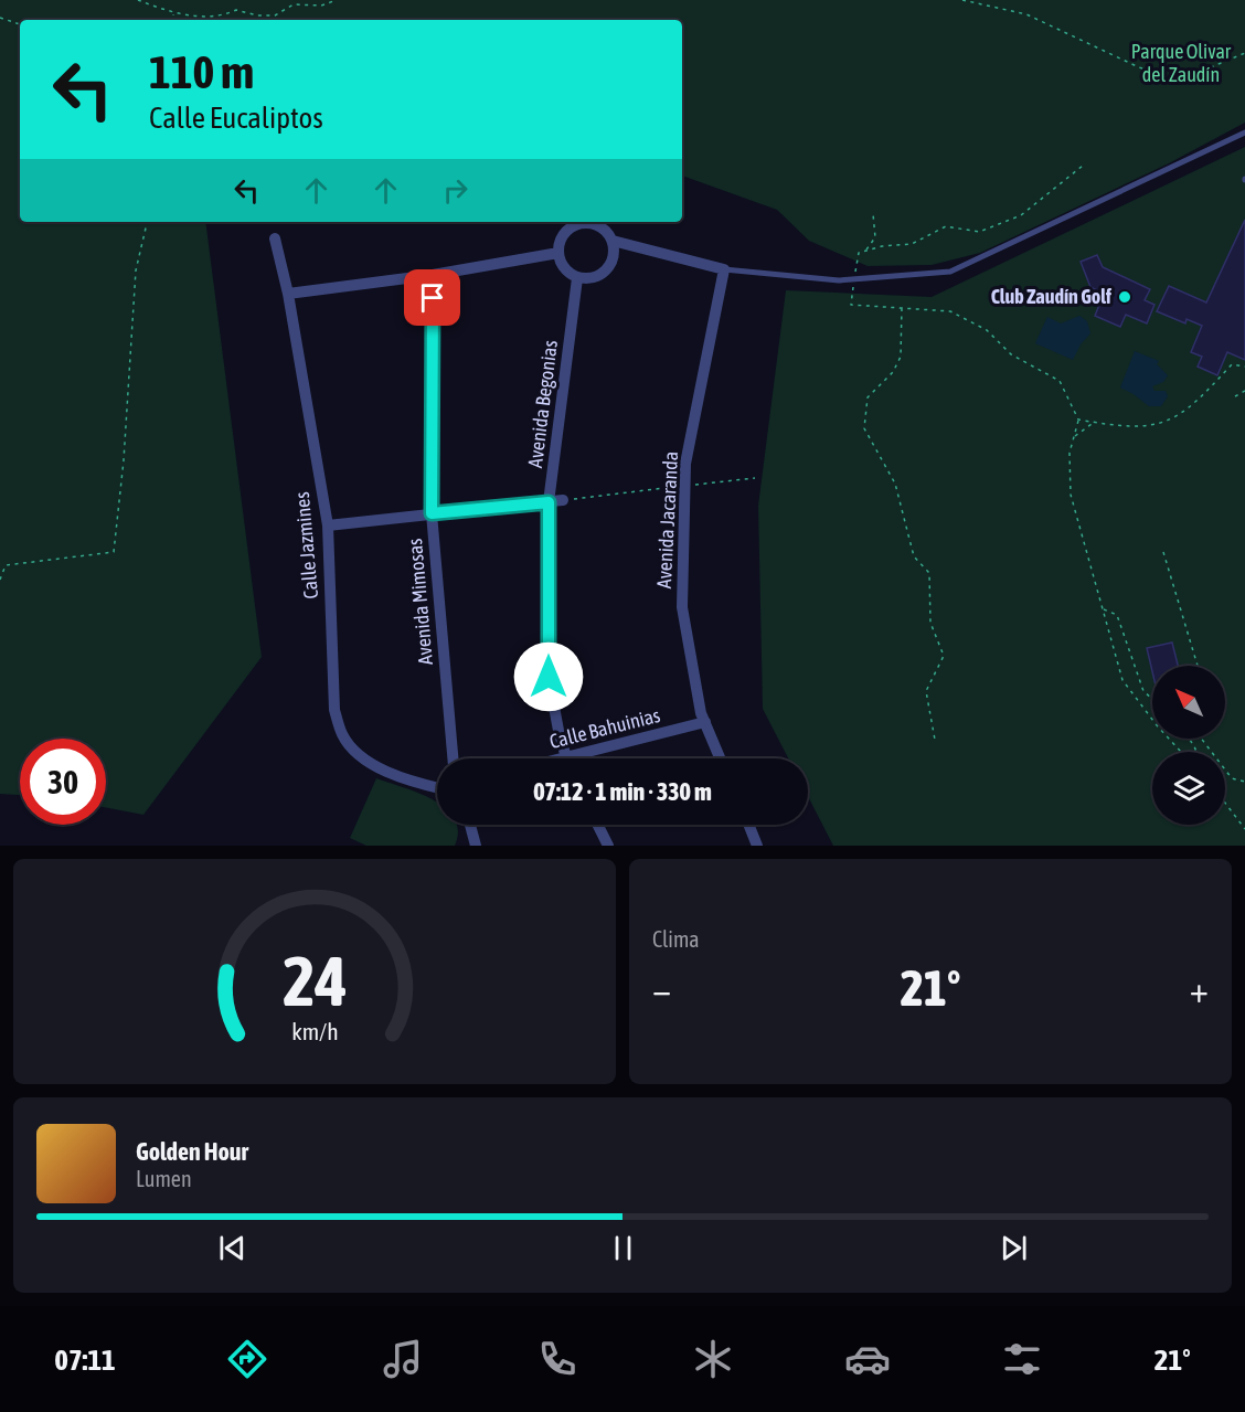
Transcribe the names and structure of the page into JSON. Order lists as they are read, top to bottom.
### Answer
{
  "streets": {
    "street": [
      "Avenida Begonias",
      "Avenida Jacaranda",
      "Calle Jazmines",
      "Avenida Mimosas",
      "Calle Bahuinias"
    ]
  },
  "crossings": [
    ["Avenida Begonias", "Calle Bahuinias"],
    ["Avenida Jacaranda", "Calle Bahuinias"]
  ],
  "parks": ["Parque Olivar del Zaudín"],
  "places": ["Club Zaudín Golf"],
  "north": "top left",
  "page": {
    "turn": ["110 m", "Calle Eucaliptos"],
    "limit": "30",
    "trip": "07:12 · 1 min · 330 m",
    "tile": "Clima",
    "heat": ["−", "21°", "+"],
    "song": ["Golden Hour", "Lumen"],
    "tabs": ["07:11", "21°"],
    "gauge": ["24", "km/h"]
  }
}
